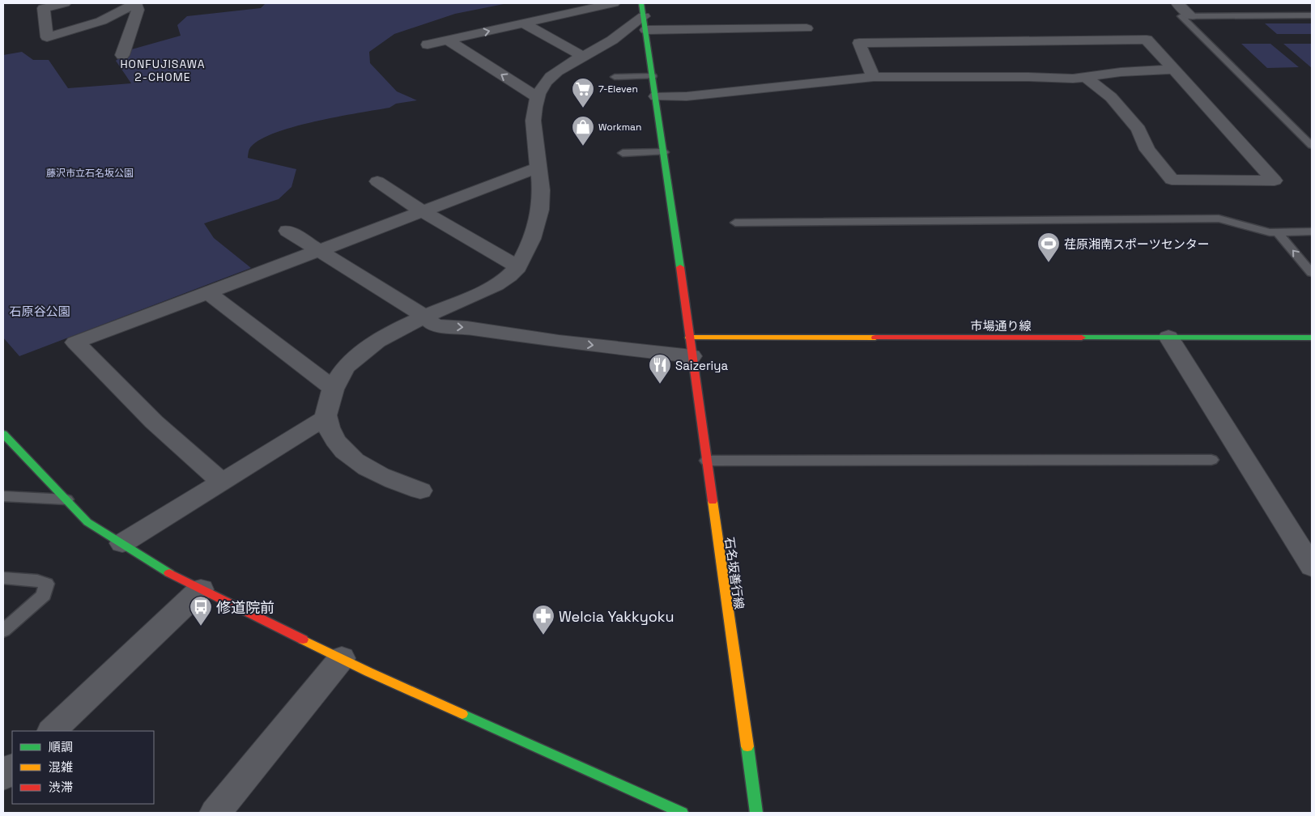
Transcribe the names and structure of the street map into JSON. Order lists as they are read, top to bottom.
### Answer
{
  "streets": {
    "street": ["市場通り線", "石名坂善行線"]
  },
  "crossings": [
    ["市場通り線", "石名坂善行線"]
  ],
  "districts": ["HONFUJISAWA 2-CHOME"],
  "parks": ["藤沢市立石名坂公園", "石原谷公園"],
  "places": {
    "supermarket": ["7-Eleven"],
    "shop": ["Workman"],
    "sports": ["荏原湘南スポーツセンター"],
    "restaurant": ["Saizeriya"],
    "bus stop": ["修道院前"],
    "pharmacy": ["Welcia Yakkyoku"]
  },
  "legend": ["順調", "混雑", "渋滞"]
}
